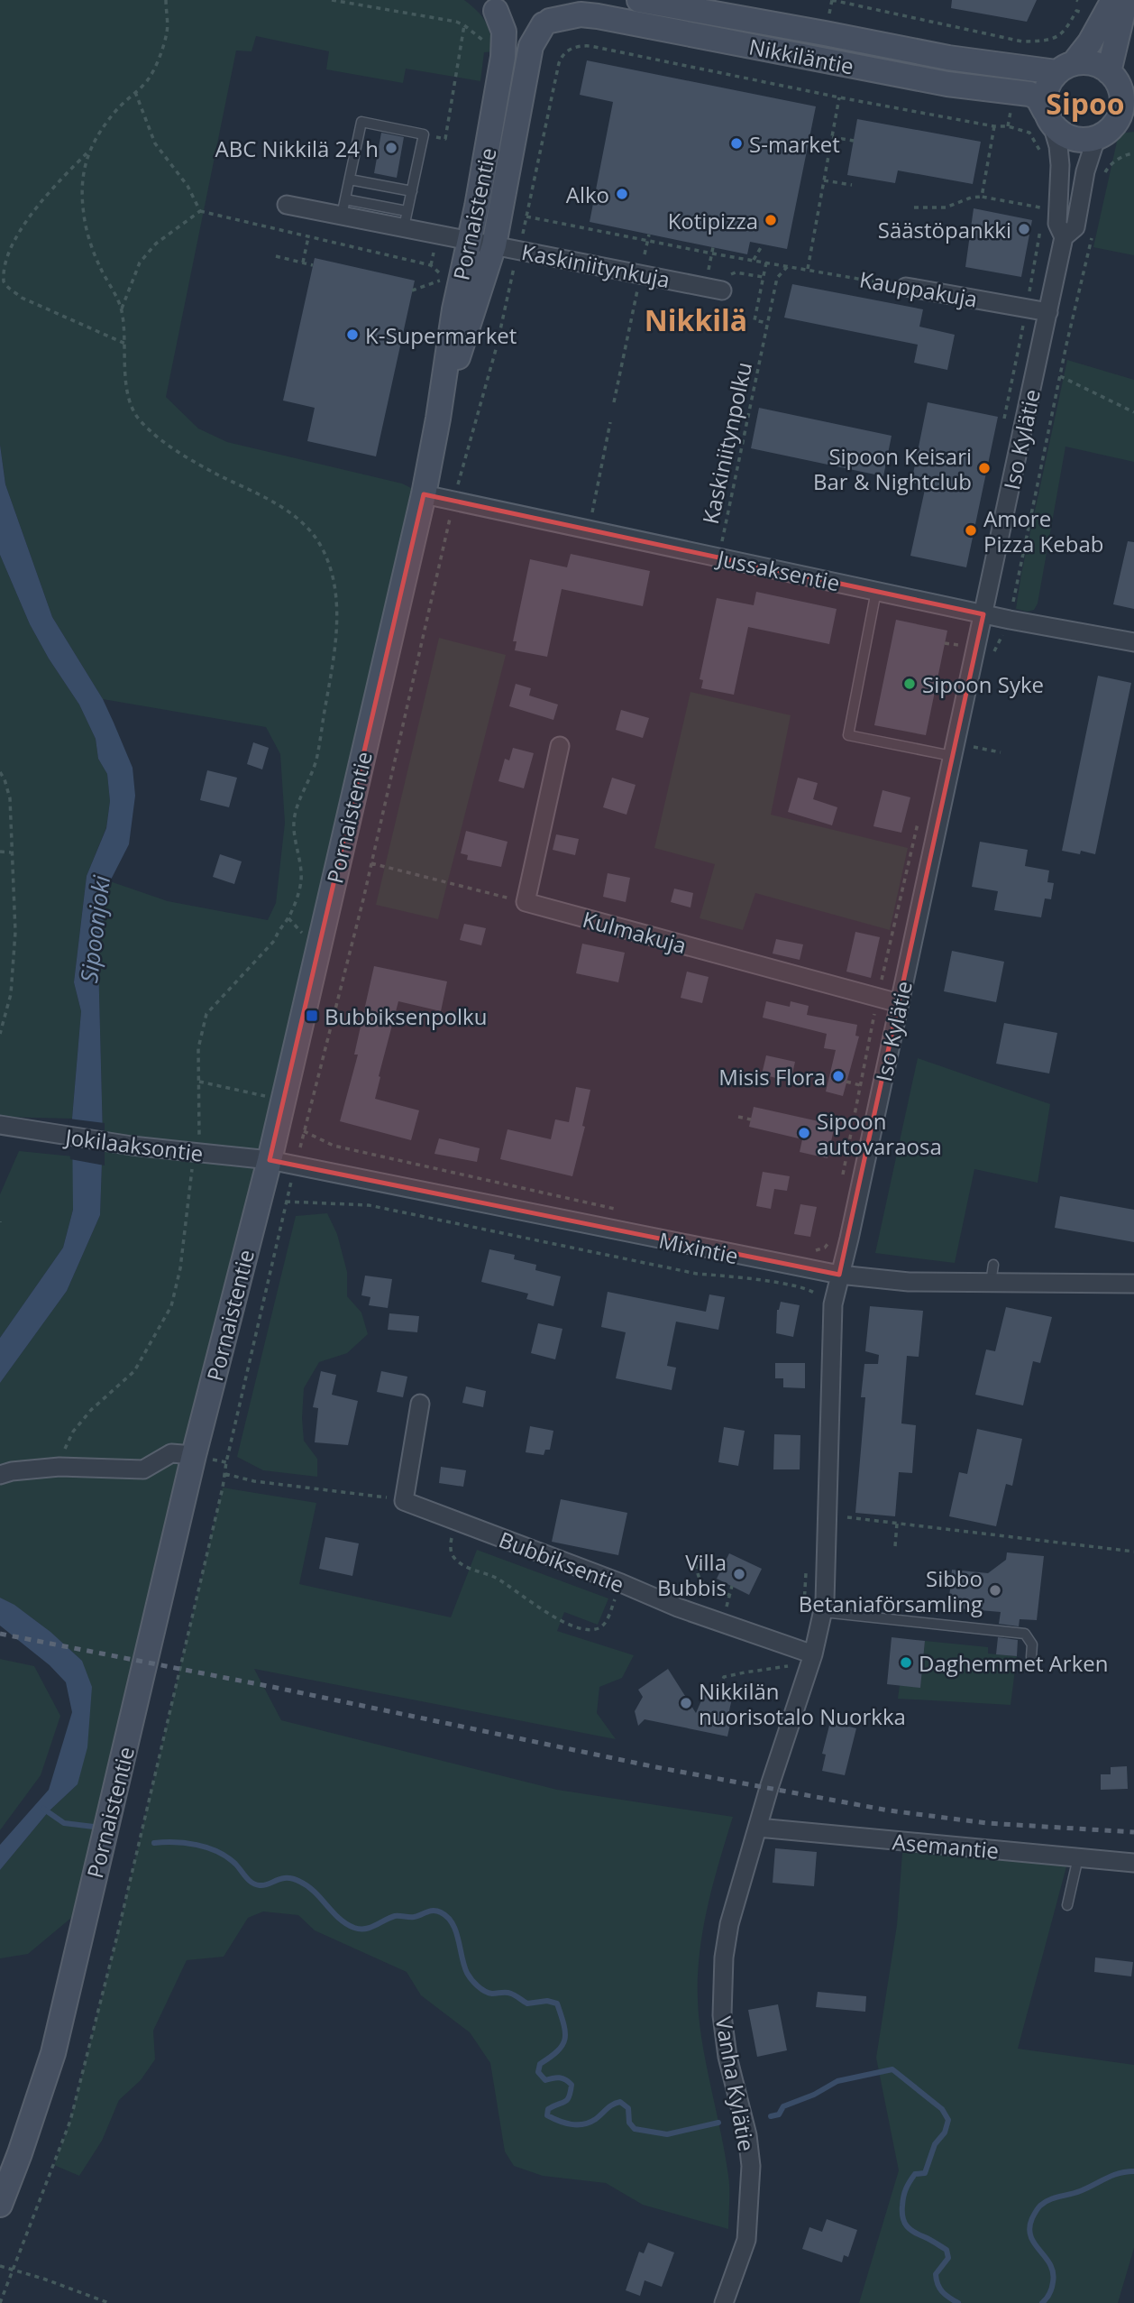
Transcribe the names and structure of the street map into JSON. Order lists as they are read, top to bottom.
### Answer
{
  "streets": {
    "street": [
      "Nikkiläntie",
      "Pornaistentie",
      "Kaskiniitynkuja",
      "Kauppakuja",
      "Iso Kylätie",
      "Jussaksentie",
      "Kulmakuja",
      "Jokilaaksontie",
      "Mixintie",
      "Bubbiksentie",
      "Asemantie",
      "Vanha Kylätie"
    ],
    "path": ["Kaskiniitynpolku"]
  },
  "crossings": [
    ["Nikkiläntie", "Pornaistentie"],
    ["Nikkiläntie", "Iso Kylätie"],
    ["Pornaistentie", "Kaskiniitynkuja"],
    ["Pornaistentie", "Jussaksentie"],
    ["Pornaistentie", "Jokilaaksontie"],
    ["Pornaistentie", "Mixintie"],
    ["Kauppakuja", "Iso Kylätie"],
    ["Kauppakuja", "Kaskiniitynpolku"],
    ["Iso Kylätie", "Jussaksentie"],
    ["Iso Kylätie", "Kulmakuja"],
    ["Iso Kylätie", "Mixintie"],
    ["Iso Kylätie", "Bubbiksentie"],
    ["Iso Kylätie", "Asemantie"],
    ["Iso Kylätie", "Vanha Kylätie"],
    ["Kaskiniitynpolku", "Jussaksentie"],
    ["Jokilaaksontie", "Mixintie"],
    ["Asemantie", "Vanha Kylätie"]
  ],
  "districts": ["Sipoo", "Nikkilä"],
  "water": ["Sipoonjoki"],
  "places": {
    "other": [
      "S-market",
      "ABC Nikkilä 24 h",
      "Alko",
      "Kotipizza",
      "Säästöpankki",
      "K-Supermarket",
      "Sipoon Keisari Bar & Nightclub",
      "Amore Pizza Kebab",
      "Sipoon Syke",
      "Misis Flora",
      "Sipoon autovaraosa",
      "Villa Bubbis",
      "Sibbo Betaniaförsamling",
      "Daghemmet Arken",
      "Nikkilän nuorisotalo Nuorkka"
    ],
    "transit": ["Bubbiksenpolku"]
  }
}
